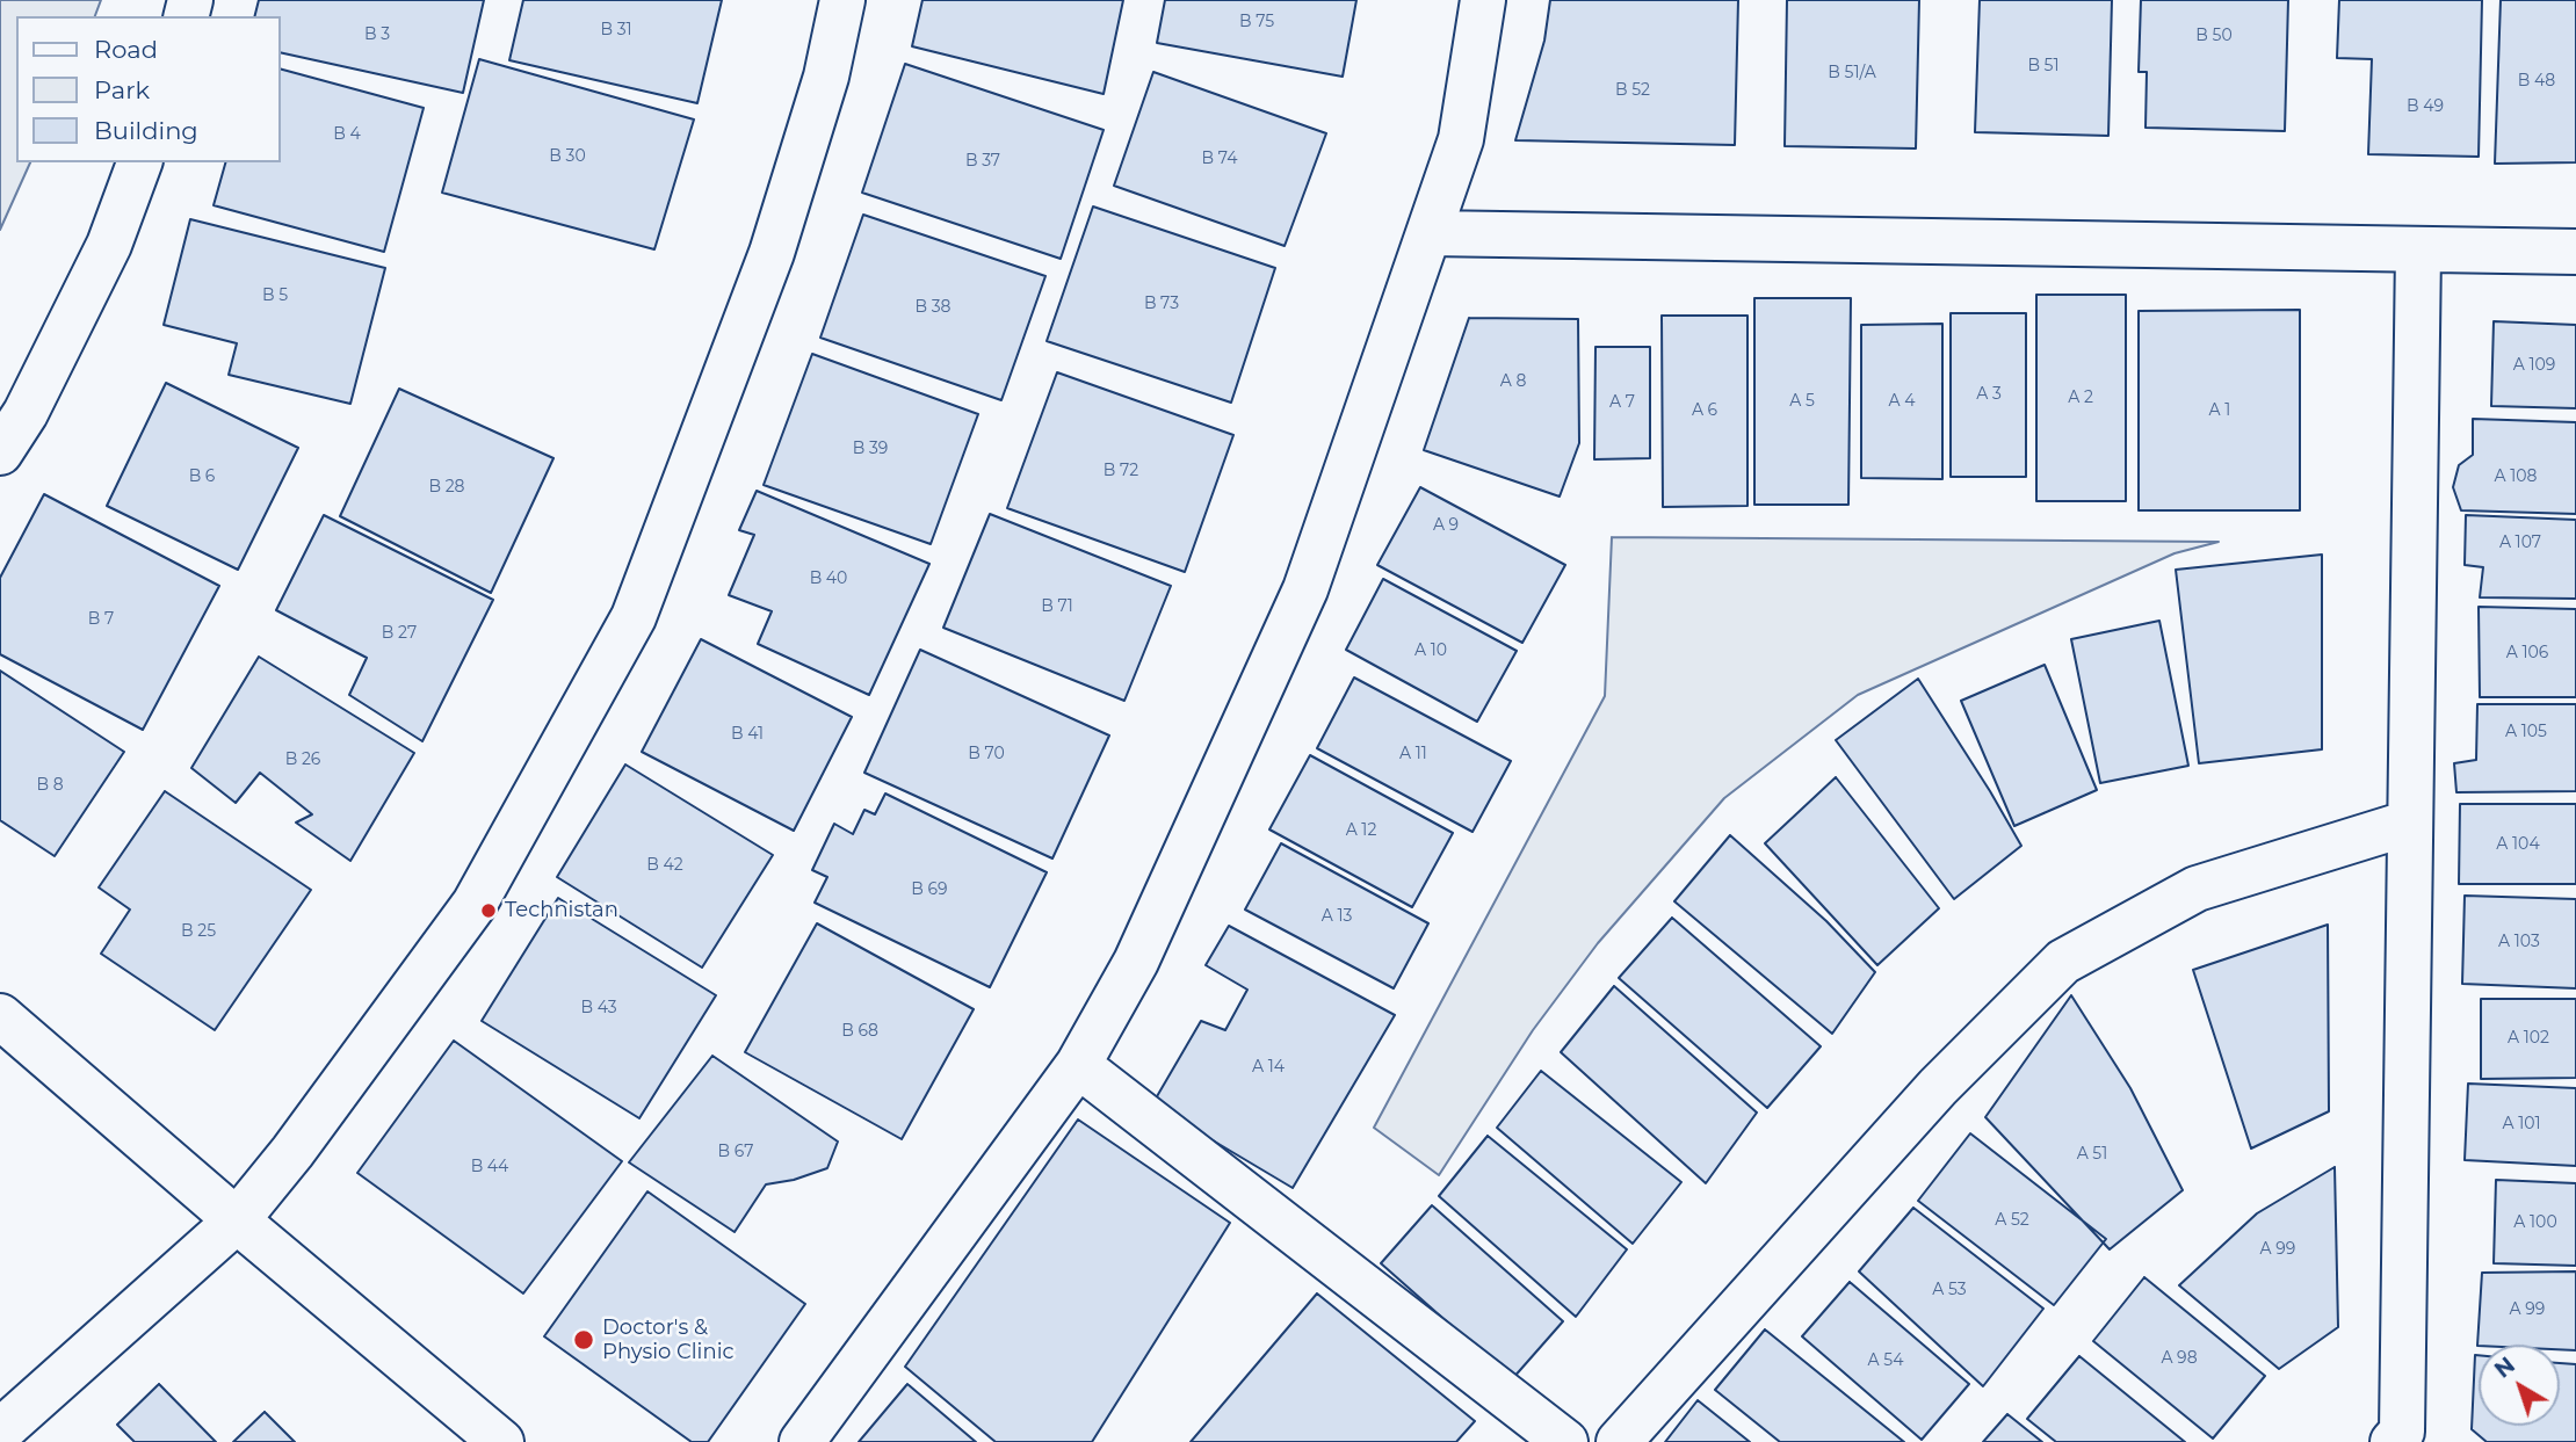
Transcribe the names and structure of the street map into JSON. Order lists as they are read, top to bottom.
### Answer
{
  "places": ["Technistan", "Doctor's & Physio Clinic"],
  "house_numbers": [
    "B 75",
    "B 31",
    "B 3",
    "B 50",
    "B 51",
    "B 51/A",
    "B 48",
    "B 52",
    "B 49",
    "B 4",
    "B 30",
    "B 74",
    "B 37",
    "B 5",
    "B 73",
    "B 38",
    "A 109",
    "A 8",
    "A 3",
    "A 2",
    "A 5",
    "A 4",
    "A 7",
    "A 6",
    "A 1",
    "B 39",
    "B 72",
    "B 6",
    "A 108",
    "B 28",
    "A 9",
    "A 107",
    "B 40",
    "B 71",
    "B 7",
    "B 27",
    "A 10",
    "A 106",
    "A 105",
    "B 41",
    "B 70",
    "A 11",
    "B 26",
    "B 8",
    "A 12",
    "A 104",
    "B 42",
    "B 69",
    "A 13",
    "B 25",
    "A 103",
    "B 43",
    "B 68",
    "A 102",
    "A 14",
    "A 101",
    "B 67",
    "A 51",
    "B 44",
    "A 52",
    "A 100",
    "A 99",
    "A 53",
    "A 99",
    "A 98",
    "A 54"
  ],
  "legend": ["Road", "Park", "Building"],
  "north": "top left"
}
